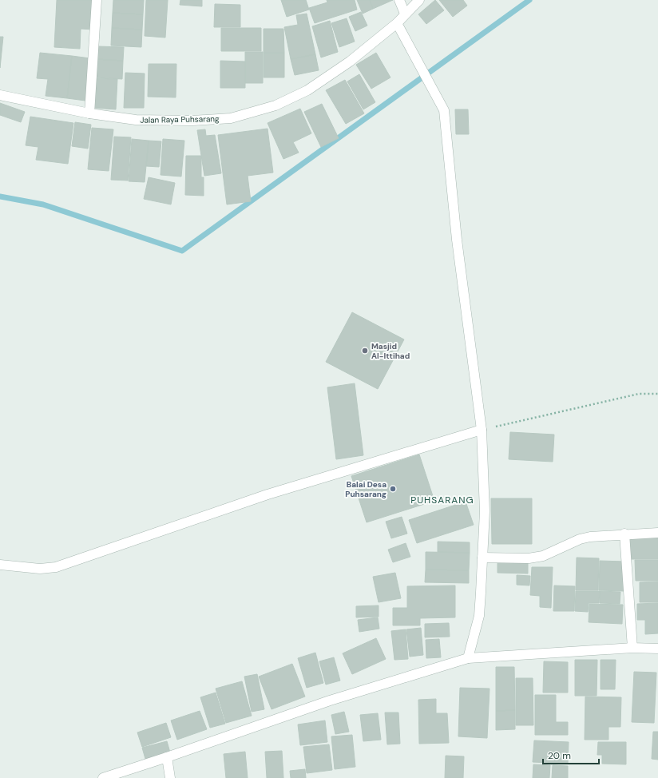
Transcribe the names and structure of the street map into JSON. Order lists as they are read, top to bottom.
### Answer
{
  "streets": {
    "street": ["Jalan Raya Puhsarang"]
  },
  "districts": ["PUHSARANG"],
  "places": ["Masjid Al-Ittihad", "Balai Desa Puhsarang"],
  "scale_bar": "20 m"
}
